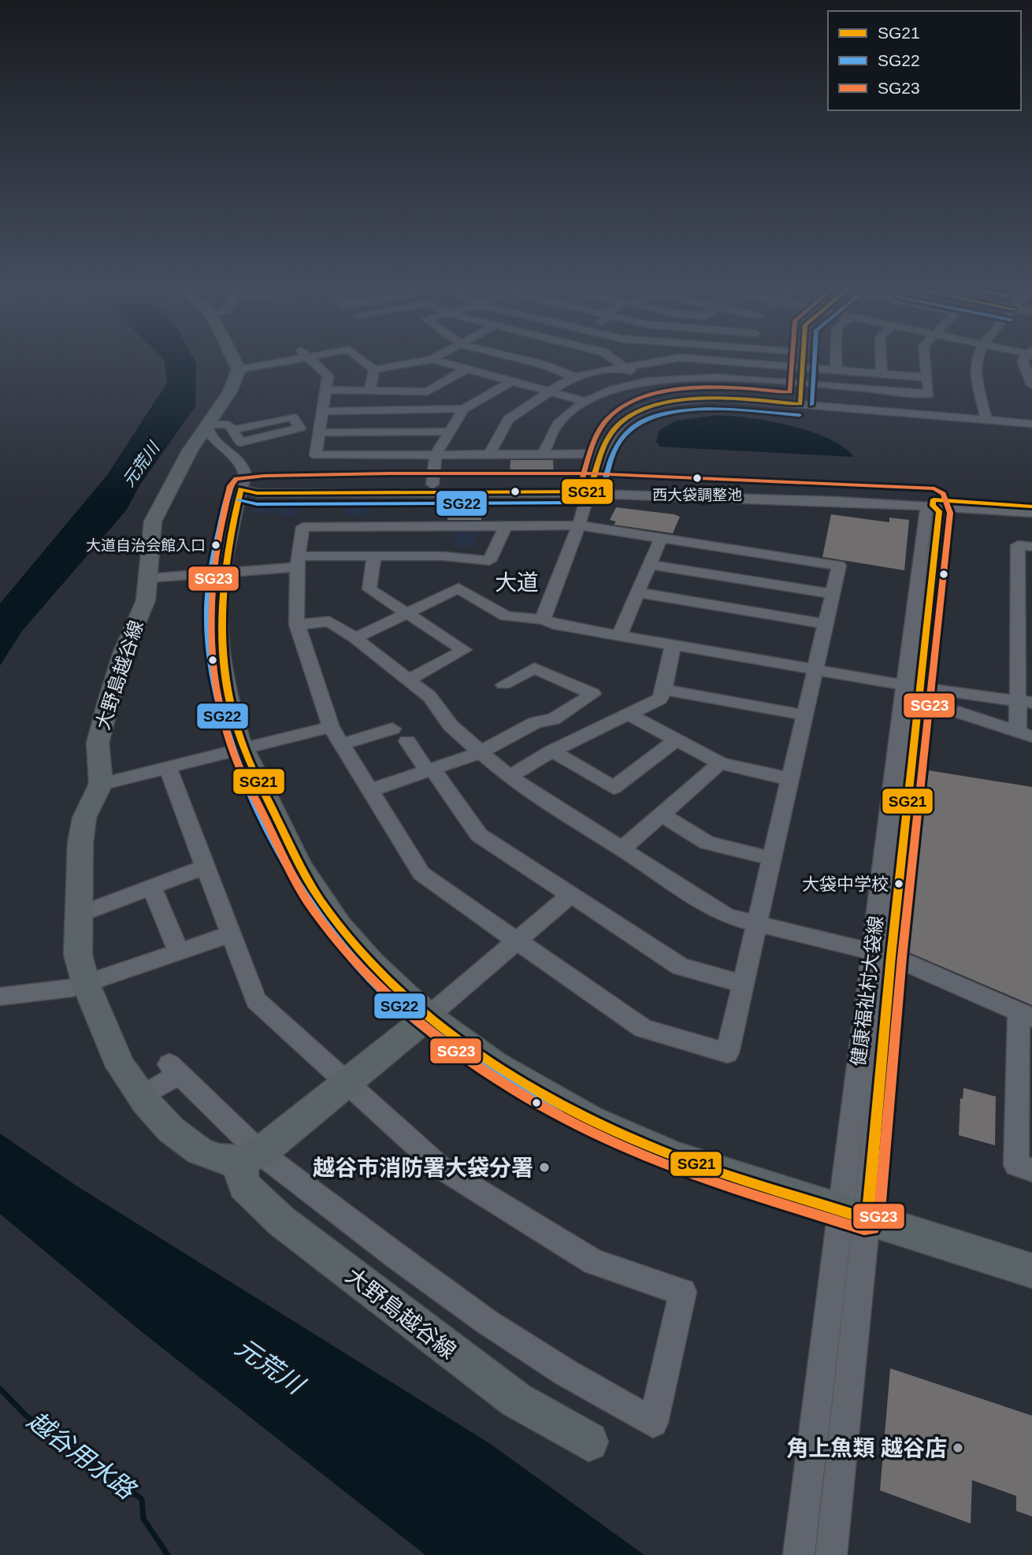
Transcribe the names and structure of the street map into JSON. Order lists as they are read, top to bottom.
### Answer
{
  "streets": {
    "main road": ["大野島越谷線"],
    "street": ["健康福祉村大袋線"]
  },
  "districts": ["大道"],
  "water": ["元荒川", "越谷用水路"],
  "places": [
    "西大袋調整池",
    "大道自治会館入口",
    "大袋中学校",
    "越谷市消防署大袋分署",
    "角上魚類 越谷店"
  ],
  "lines": ["transit line SG21", "transit line SG22", "transit line SG23"],
  "legend": ["SG21", "SG22", "SG23"]
}
